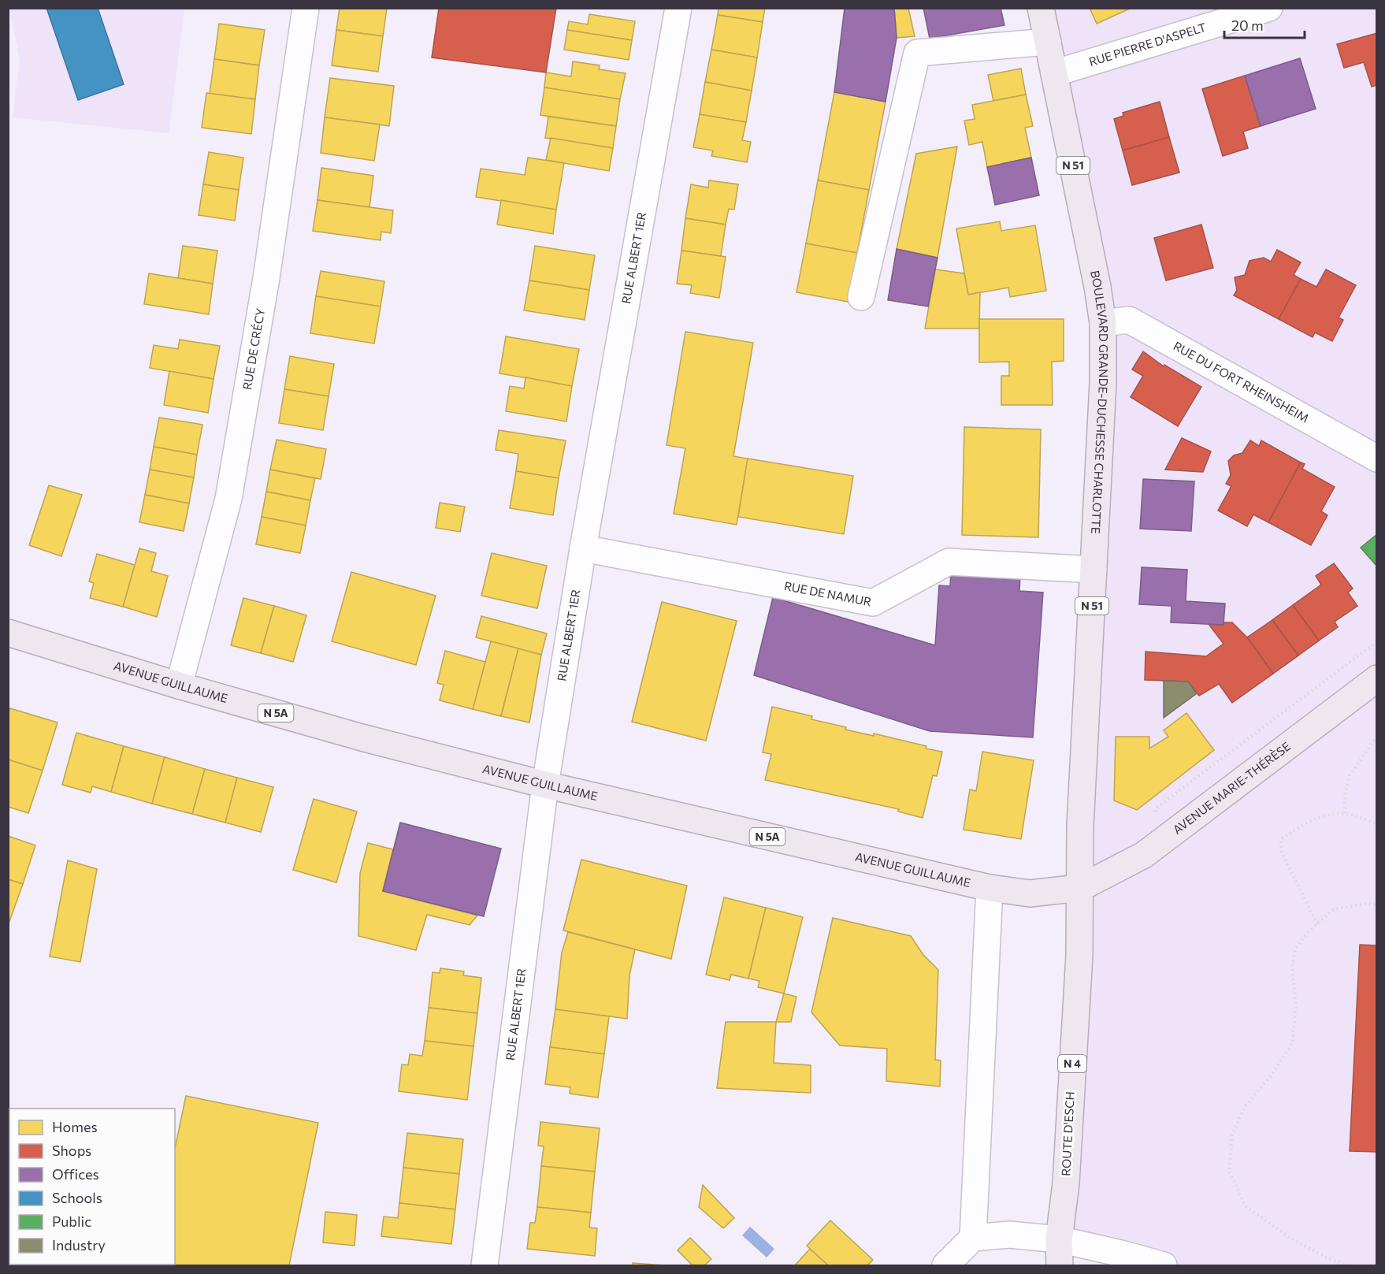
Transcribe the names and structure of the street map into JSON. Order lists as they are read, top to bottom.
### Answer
{
  "streets": {
    "main road": [
      "N 51",
      "BOULEVARD GRANDE-DUCHESSE CHARLOTTE",
      "AVENUE GUILLAUME",
      "N 5A",
      "AVENUE MARIE-THÉRÈSE",
      "N 4",
      "ROUTE D'ESCH"
    ],
    "street": [
      "RUE PIERRE D'ASPELT",
      "RUE ALBERT 1ER",
      "RUE DE CRÉCY",
      "RUE DU FORT RHEINSHEIM",
      "RUE DE NAMUR"
    ]
  },
  "crossings": [
    ["RUE PIERRE D'ASPELT", "BOULEVARD GRANDE-DUCHESSE CHARLOTTE"],
    ["RUE ALBERT 1ER", "RUE DE NAMUR"],
    ["RUE ALBERT 1ER", "AVENUE GUILLAUME"],
    ["RUE DE CRÉCY", "AVENUE GUILLAUME"],
    ["RUE DU FORT RHEINSHEIM", "BOULEVARD GRANDE-DUCHESSE CHARLOTTE"],
    ["BOULEVARD GRANDE-DUCHESSE CHARLOTTE", "RUE DE NAMUR"],
    ["BOULEVARD GRANDE-DUCHESSE CHARLOTTE", "AVENUE GUILLAUME"],
    ["BOULEVARD GRANDE-DUCHESSE CHARLOTTE", "AVENUE MARIE-THÉRÈSE"],
    ["BOULEVARD GRANDE-DUCHESSE CHARLOTTE", "ROUTE D'ESCH"],
    ["AVENUE GUILLAUME", "AVENUE MARIE-THÉRÈSE"],
    ["AVENUE GUILLAUME", "ROUTE D'ESCH"],
    ["AVENUE MARIE-THÉRÈSE", "ROUTE D'ESCH"]
  ],
  "legend": [
    "Homes",
    "Shops",
    "Offices",
    "Schools",
    "Public",
    "Industry"
  ],
  "scale_bar": "20 m"
}
